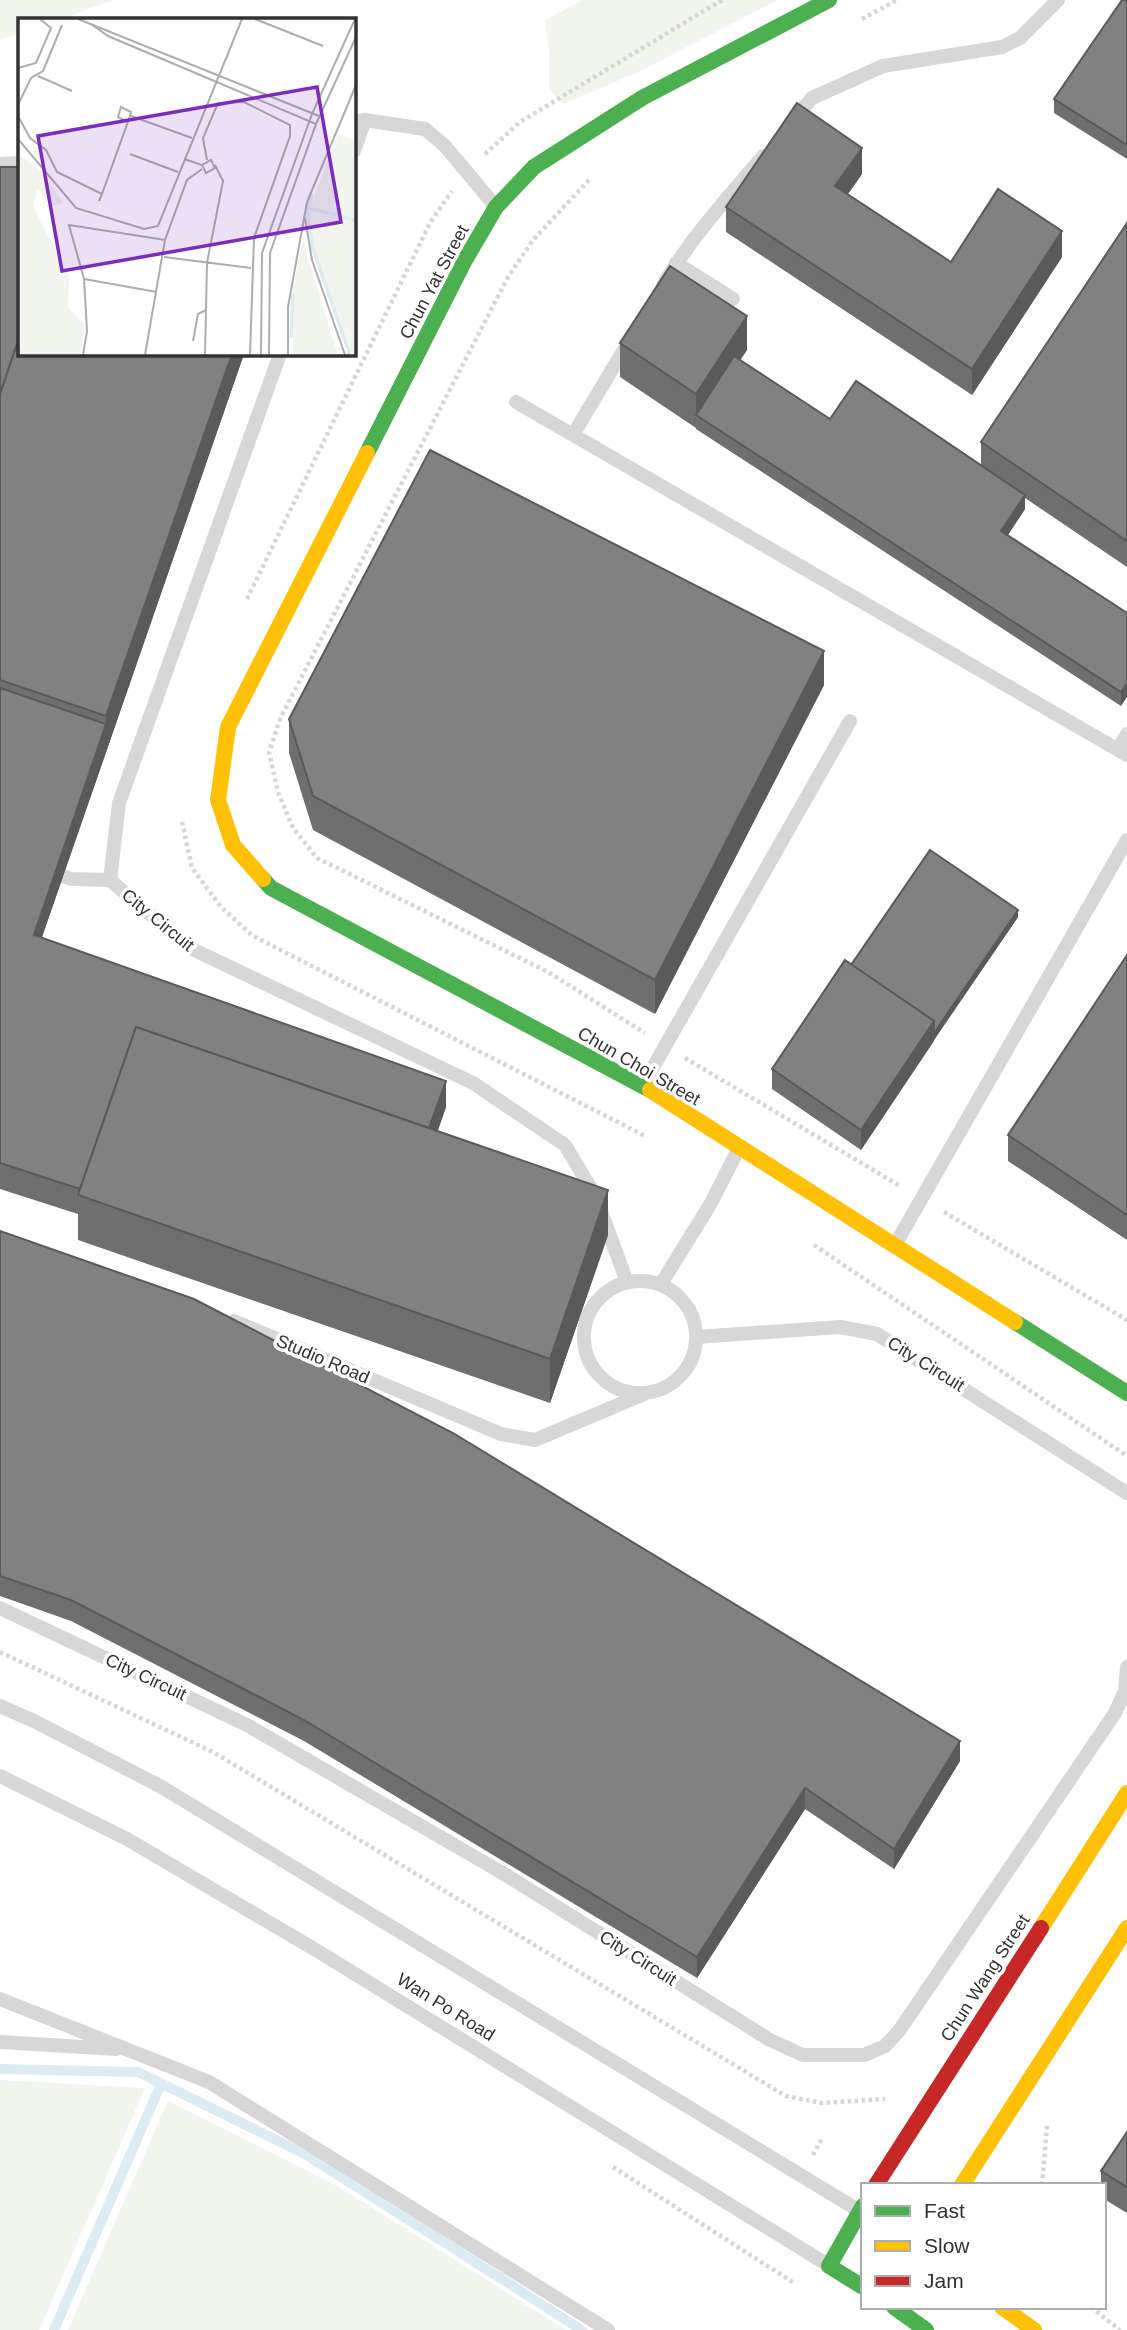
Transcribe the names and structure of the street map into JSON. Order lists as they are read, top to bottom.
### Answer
{
  "streets": {
    "street": [
      "Chun Yat Street",
      "Chun Choi Street",
      "Chun Wang Street",
      "Wan Po Road"
    ],
    "lane": ["City Circuit", "Studio Road"]
  },
  "crossings": [
    ["Chun Yat Street", "Chun Choi Street"],
    ["City Circuit", "Studio Road"]
  ],
  "legend": ["Fast", "Slow", "Jam"]
}
